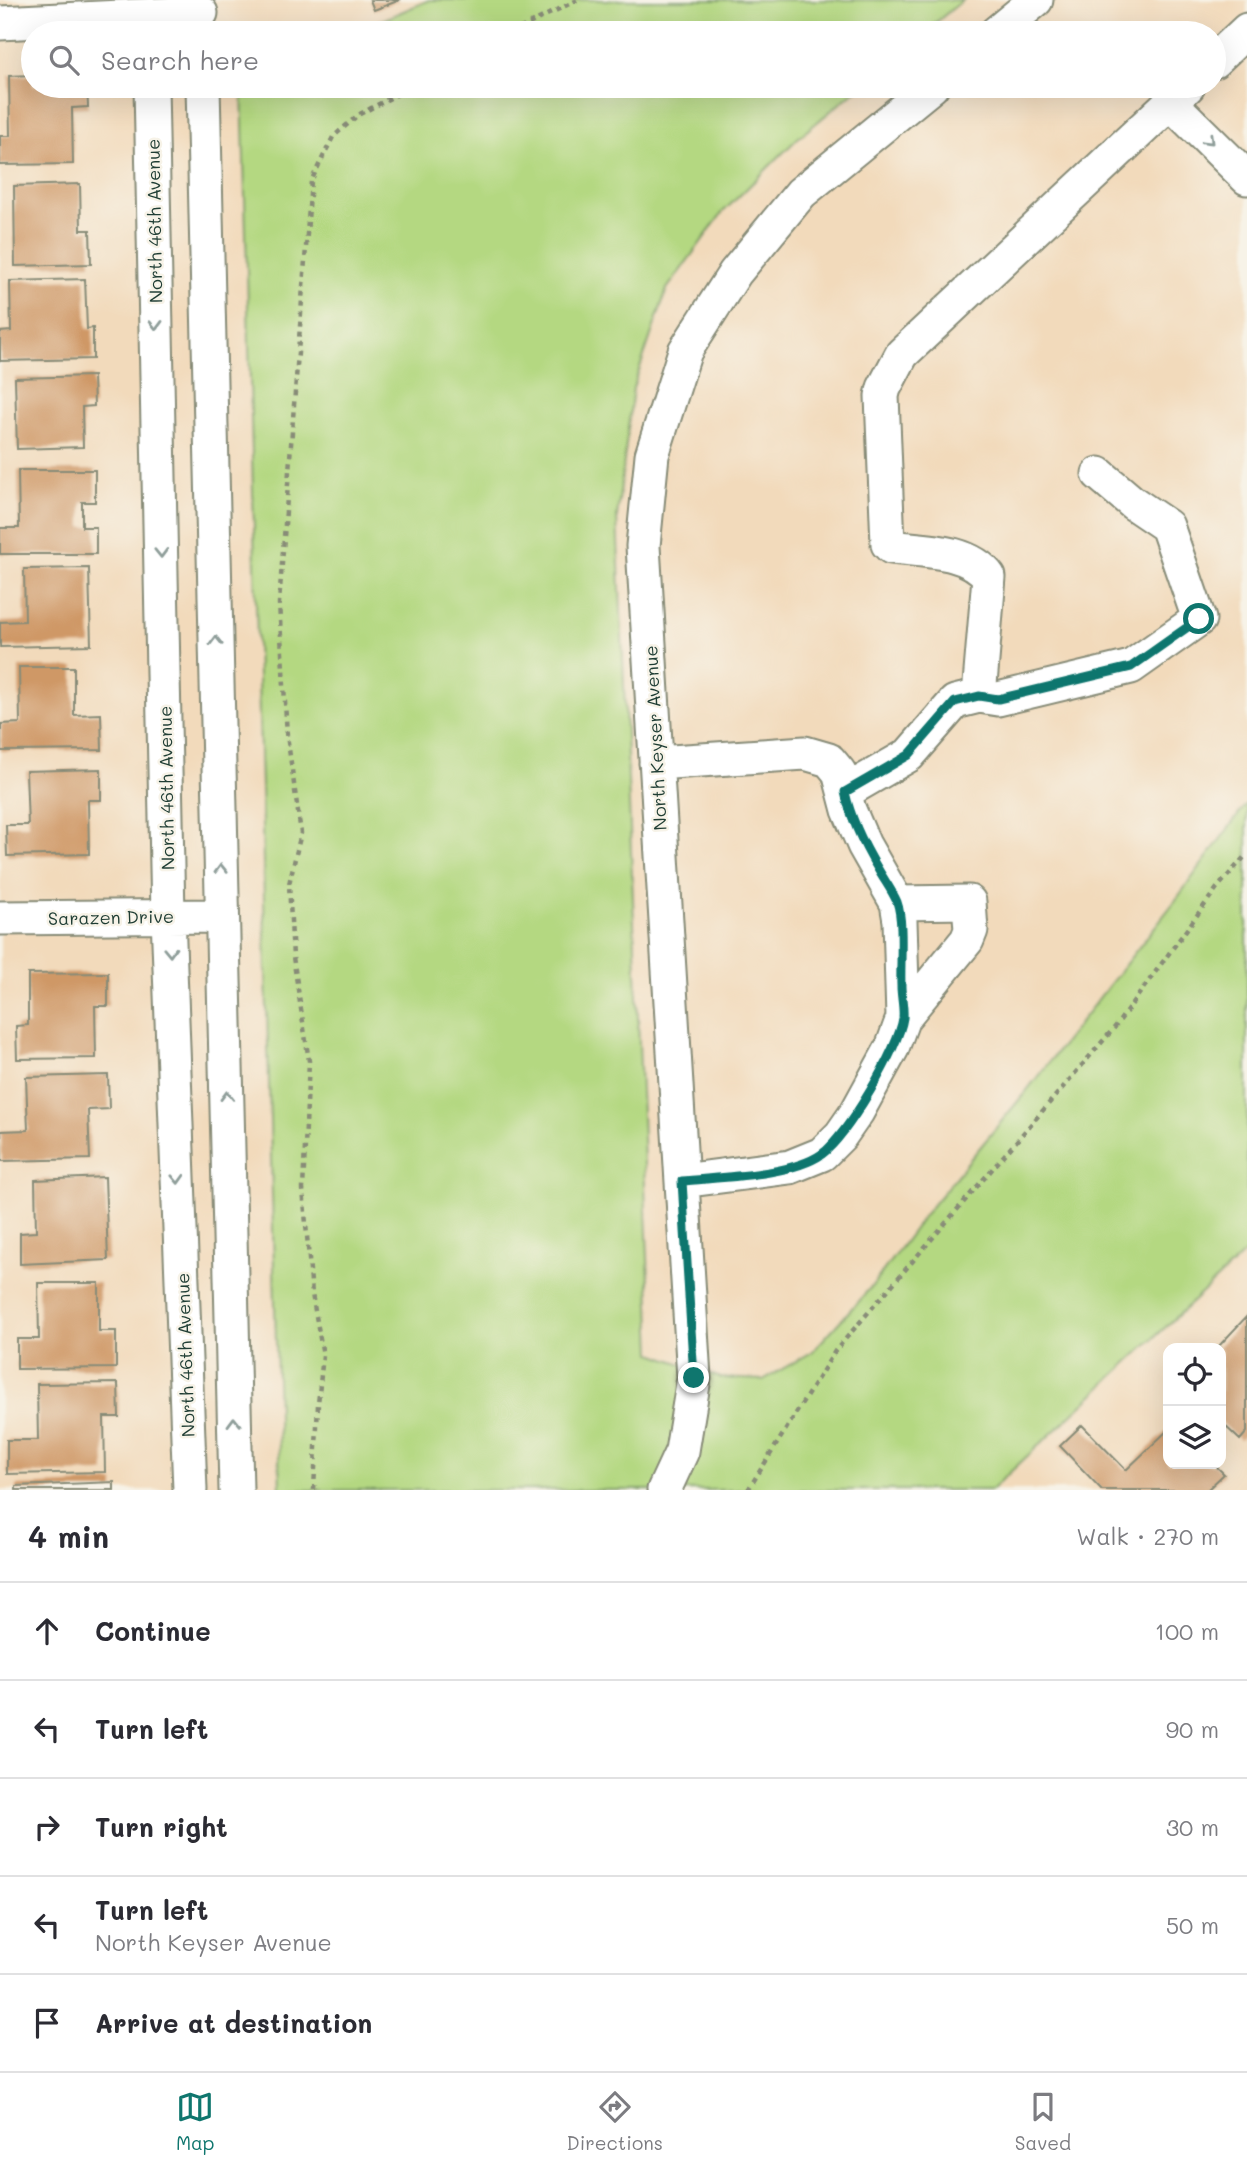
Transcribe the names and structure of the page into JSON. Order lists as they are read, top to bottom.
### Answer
{
  "streets": {
    "street": ["North 46th Avenue", "North Keyser Avenue", "Sarazen Drive"]
  },
  "crossings": [
    ["North 46th Avenue", "Sarazen Drive"]
  ],
  "page": {
    "search": "Search here",
    "heading": ["4 min", "Walk · 270 m"],
    "list": [
      ["Continue", "100 m"],
      ["Turn left", "90 m"],
      ["Turn right", "30 m"],
      ["Turn left", "North Keyser Avenue", "50 m"],
      "Arrive at destination"
    ],
    "nav": ["Map", "Directions", "Saved"]
  }
}
